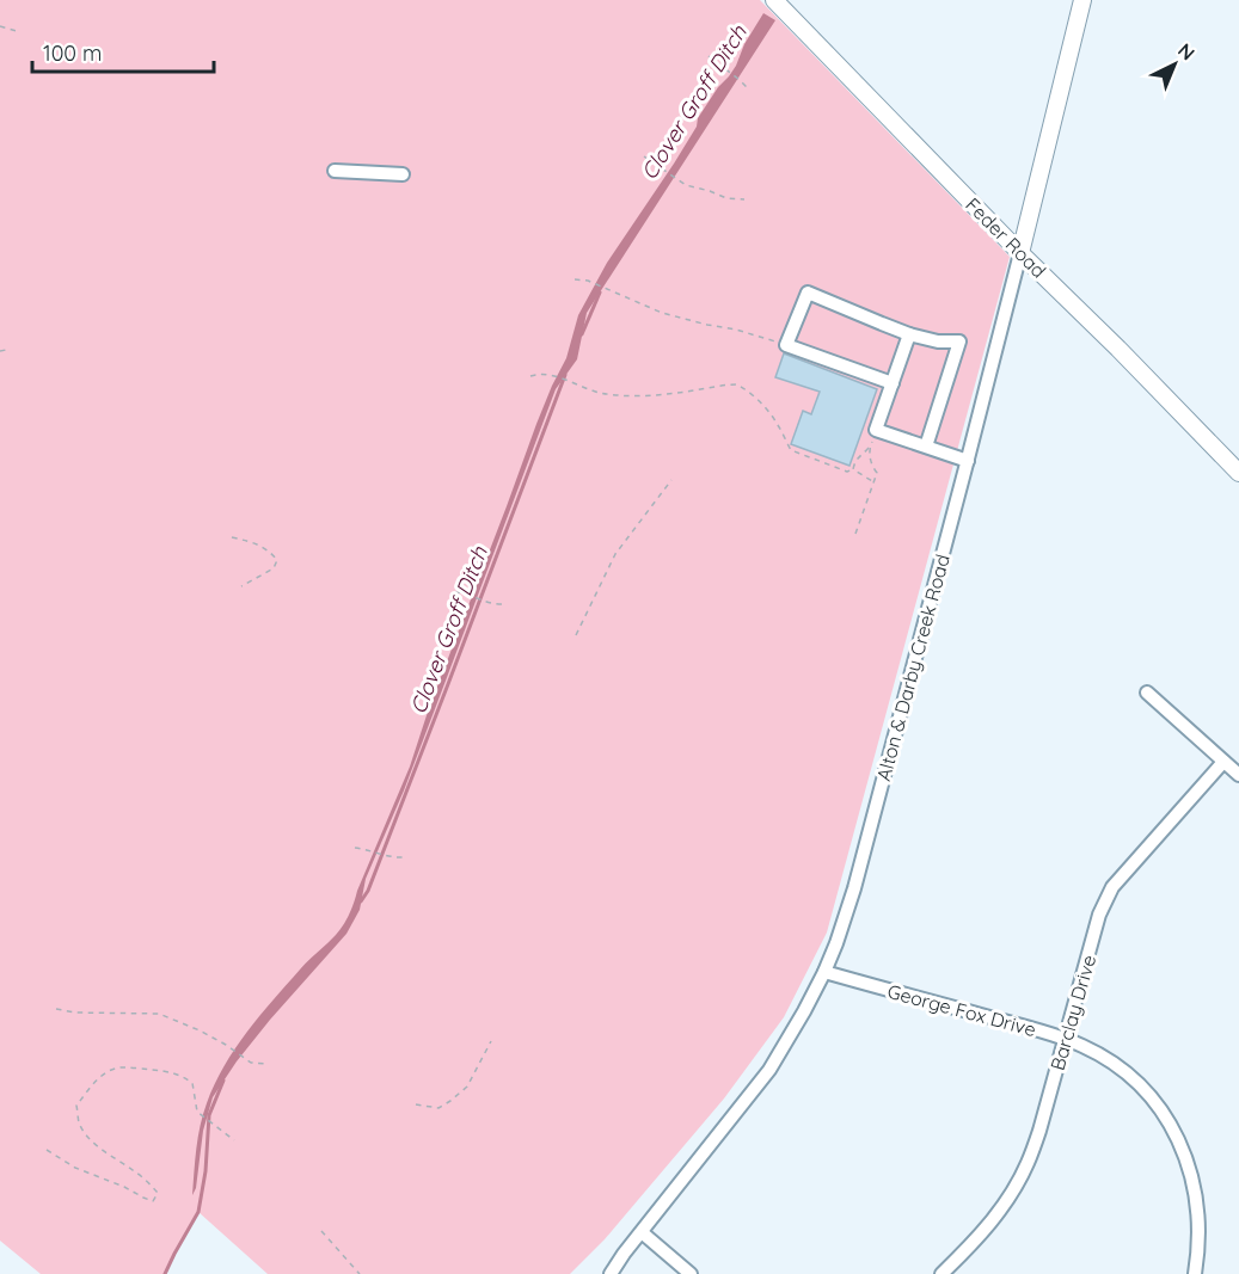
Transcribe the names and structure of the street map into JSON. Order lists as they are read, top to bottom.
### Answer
{
  "streets": {
    "main road": ["Feder Road", "Alton & Darby Creek Road"],
    "street": ["George Fox Drive", "Barclay Drive"]
  },
  "crossings": [
    ["Feder Road", "Alton & Darby Creek Road"],
    ["Alton & Darby Creek Road", "George Fox Drive"],
    ["George Fox Drive", "Barclay Drive"]
  ],
  "water": ["Clover Groff Ditch"],
  "scale_bar": "100 m",
  "north": "top right"
}
